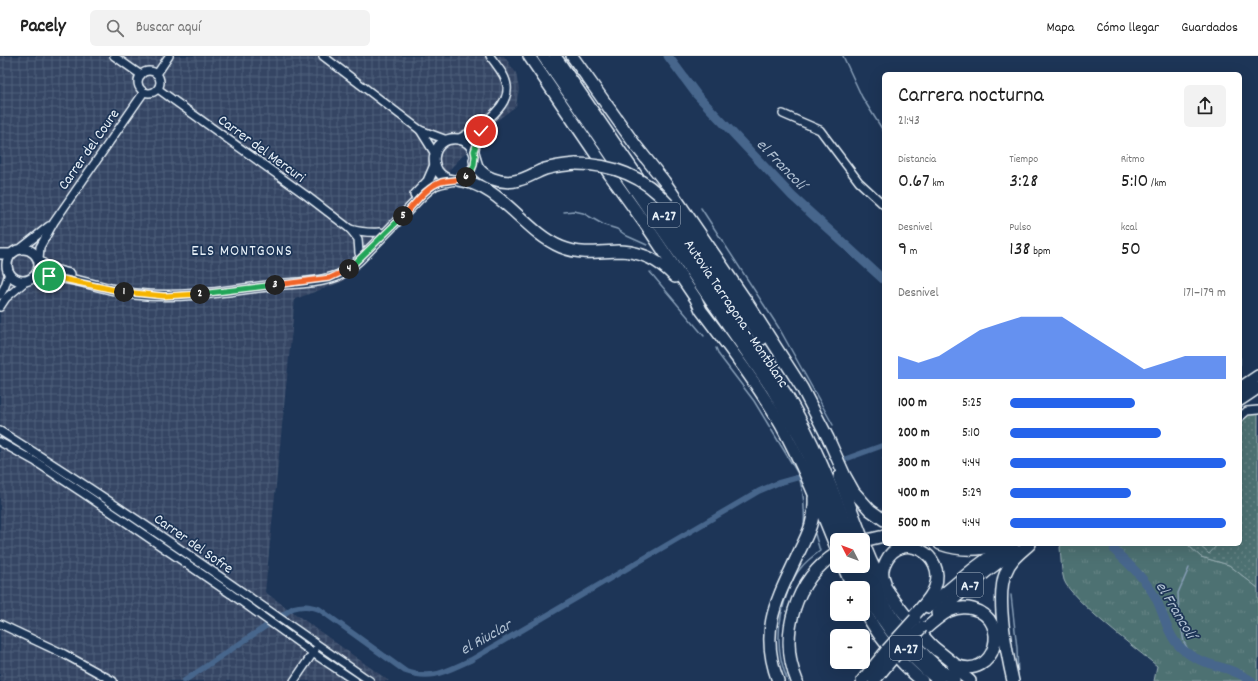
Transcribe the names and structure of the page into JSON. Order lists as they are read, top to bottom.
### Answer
{
  "streets": {
    "highway": ["A-27", "Autovia Tarragona - Montblanc", "A-7"],
    "street": ["Carrer del Mercuri", "Carrer del Coure", "Carrer del Sofre"]
  },
  "crossings": [
    ["Carrer del Mercuri", "Carrer del Coure"],
    ["A-27", "A-7"]
  ],
  "districts": ["ELS MONTGONS"],
  "water": ["el Francolí", "el Riuclar"],
  "north": "top left",
  "page": {
    "header": "Pacely",
    "search": "Buscar aquí",
    "nav": ["Mapa", "Cómo llegar", "Guardados"],
    "heading": ["Carrera nocturna", "21:43"],
    "stats": [
      ["Distancia", "0.67 km"],
      ["Tiempo", "3:28"],
      ["Ritmo", "5:10 /km"],
      ["Desnivel", "9 m"],
      ["Pulso", "138 bpm"],
      ["kcal", "50"]
    ],
    "pins": [
      "6",
      "5",
      "4",
      "3",
      "1",
      "2"
    ],
    "chart": ["Desnivel", "171–179 m"],
    "list": [
      {
        "name": "100 m",
        "note": "5:25"
      },
      {
        "name": "200 m",
        "note": "5:10"
      },
      {
        "name": "300 m",
        "note": "4:44"
      },
      {
        "name": "400 m",
        "note": "5:29"
      },
      {
        "name": "500 m",
        "note": "4:44"
      }
    ],
    "map_buttons": ["+", "−"]
  }
}
